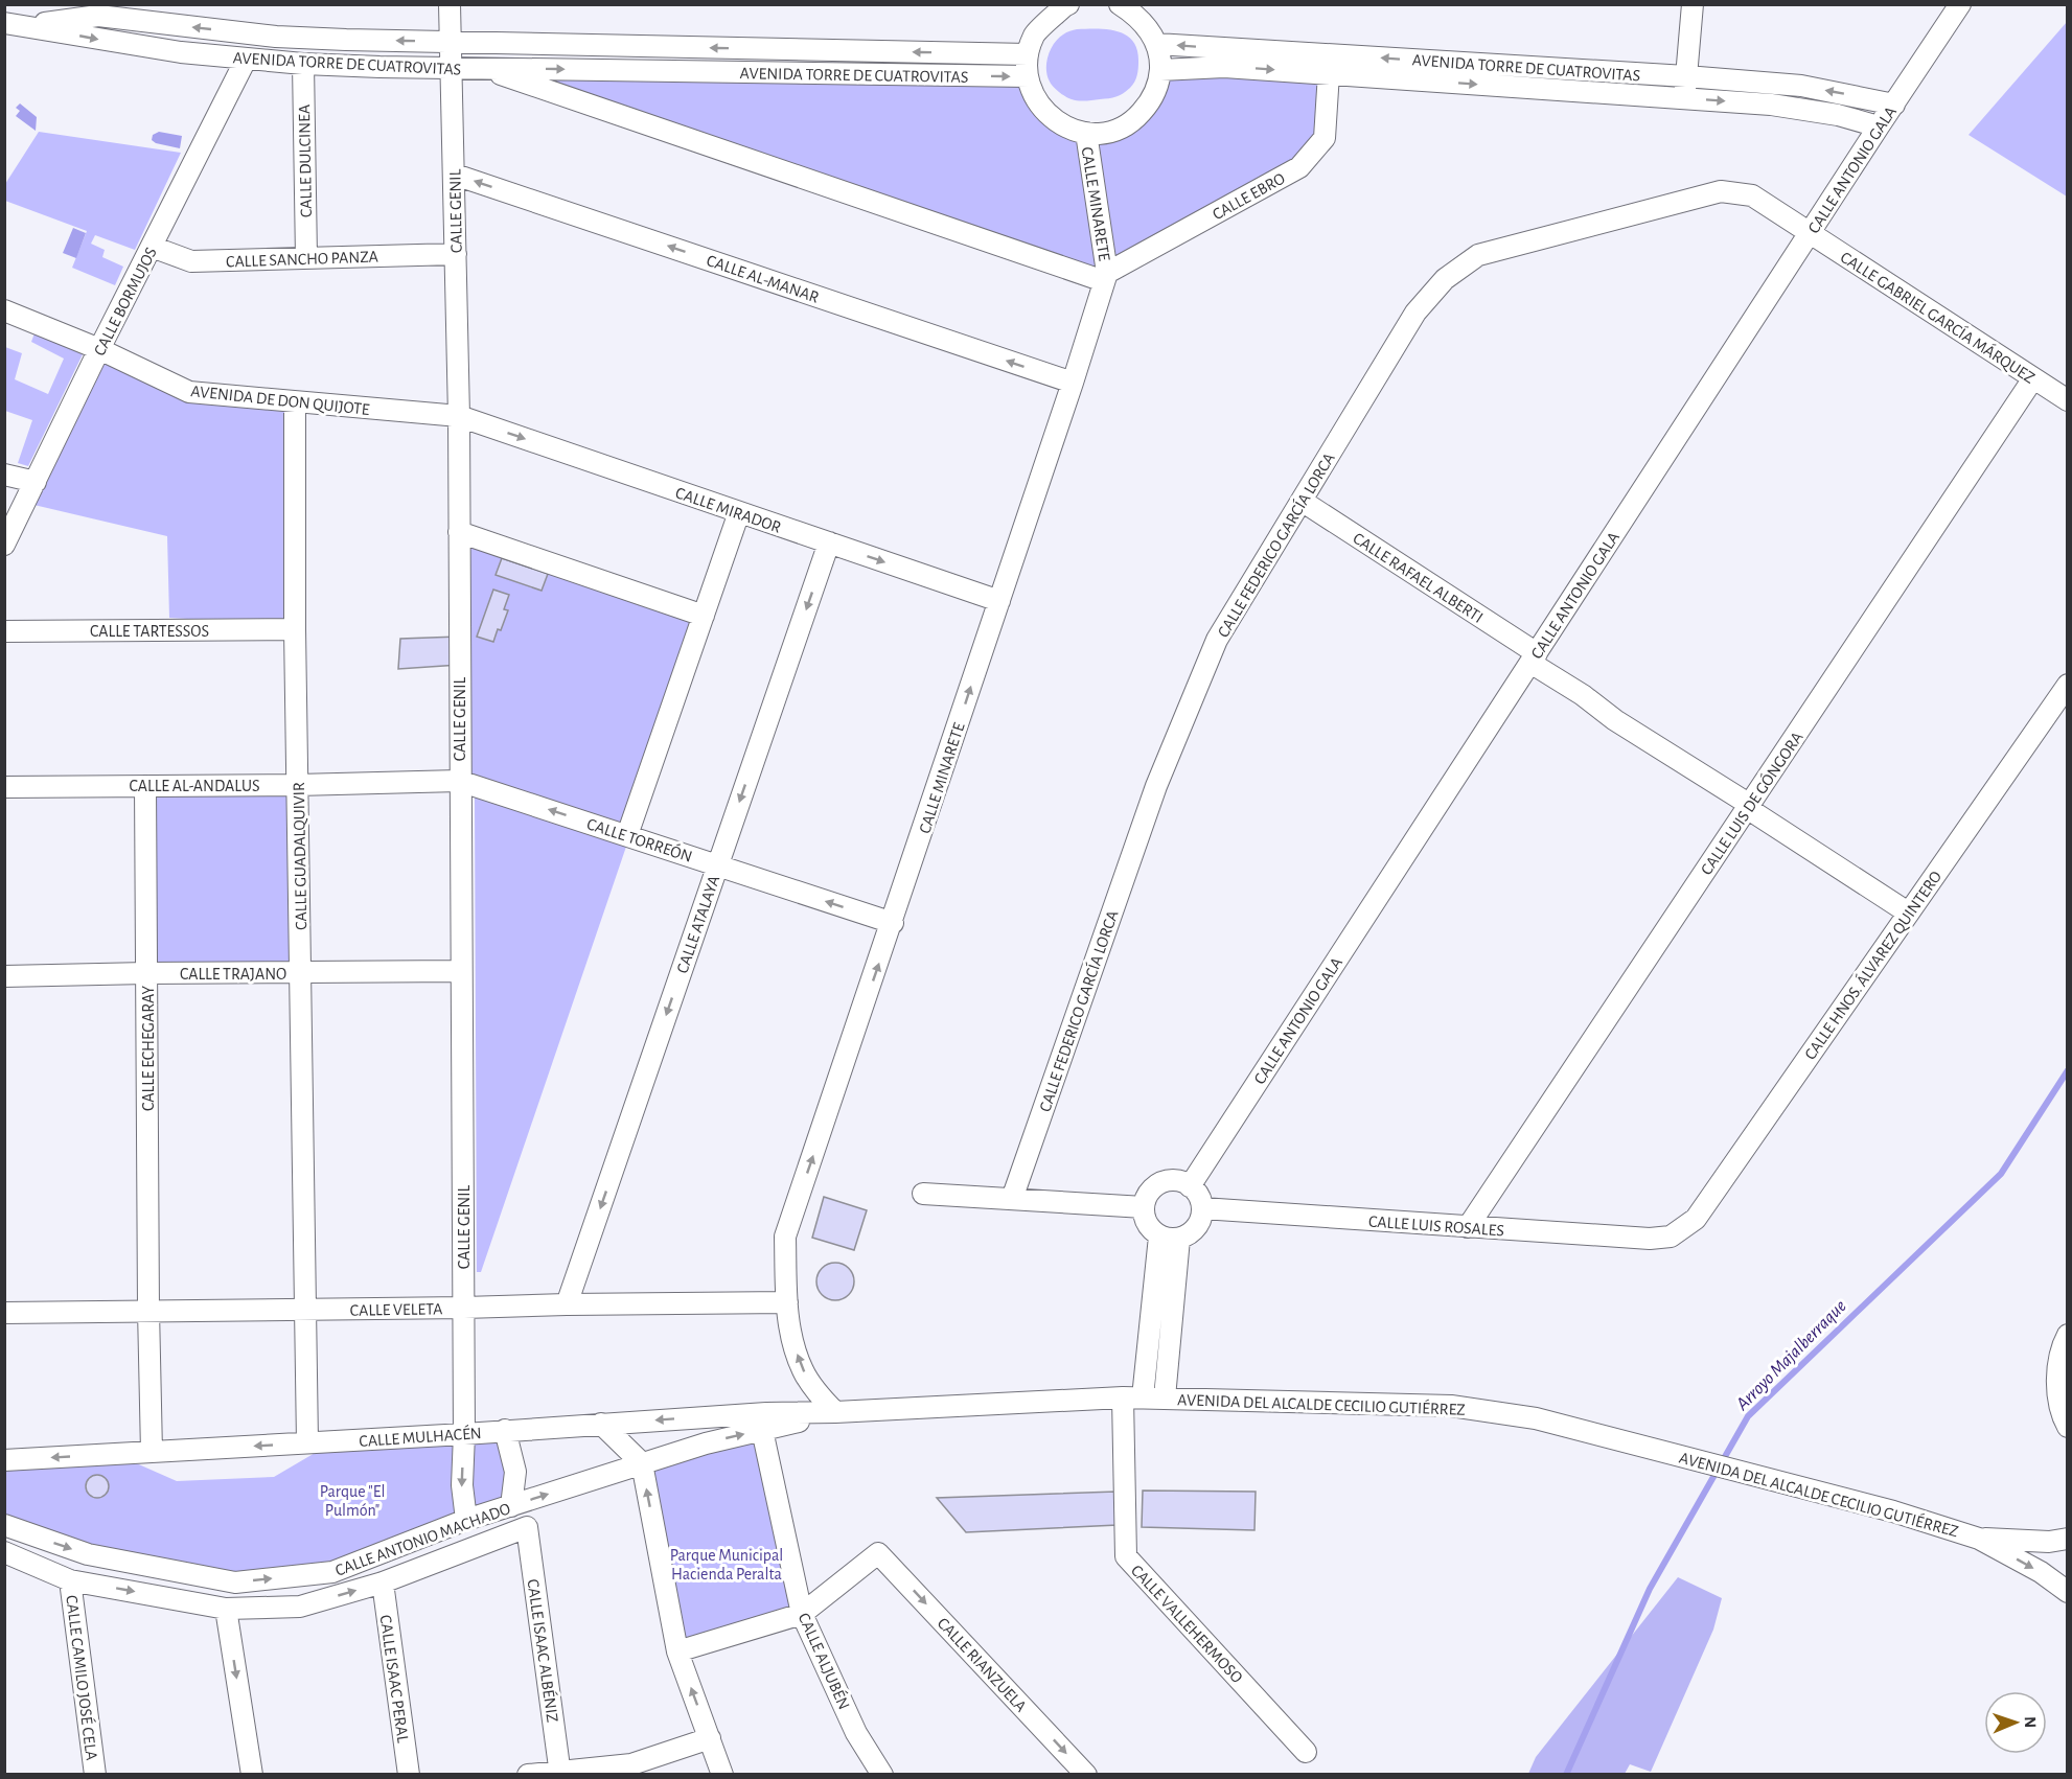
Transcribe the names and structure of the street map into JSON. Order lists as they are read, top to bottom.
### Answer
{
  "streets": {
    "street": [
      "AVENIDA TORRE DE CUATROVITAS",
      "CALLE DULCINEA",
      "CALLE ANTONIO GALA",
      "CALLE EBRO",
      "CALLE MINARETE",
      "CALLE GENIL",
      "CALLE SANCHO PANZA",
      "CALLE AL-MANAR",
      "CALLE BORMUJOS",
      "CALLE GABRIEL GARCÍA MÁRQUEZ",
      "AVENIDA DE DON QUIJOTE",
      "CALLE MIRADOR",
      "CALLE FEDERICO GARCÍA LORCA",
      "CALLE RAFAEL ALBERTI",
      "CALLE TARTESSOS",
      "CALLE AL-ANDALUS",
      "CALLE LUIS DE GÓNGORA",
      "CALLE TORREÓN",
      "CALLE GUADALQUIVIR",
      "CALLE ATALAYA",
      "CALLE HNOS. ÁLVAREZ QUINTERO",
      "CALLE TRAJANO",
      "CALLE ECHEGARAY",
      "CALLE LUIS ROSALES",
      "CALLE VELETA",
      "AVENIDA DEL ALCALDE CECILIO GUTIÉRREZ",
      "CALLE MULHACÉN",
      "CALLE ANTONIO MACHADO",
      "CALLE VALLEHERMOSO",
      "CALLE ISAAC ALBÉNIZ",
      "CALLE ALJUBÉN",
      "CALLE RIANZUELA",
      "CALLE CAMILO JOSÉ CELA",
      "CALLE ISAAC PERAL"
    ]
  },
  "crossings": [
    ["AVENIDA TORRE DE CUATROVITAS", "CALLE DULCINEA"],
    ["AVENIDA TORRE DE CUATROVITAS", "CALLE ANTONIO GALA"],
    ["AVENIDA TORRE DE CUATROVITAS", "CALLE EBRO"],
    ["AVENIDA TORRE DE CUATROVITAS", "CALLE GENIL"],
    ["AVENIDA TORRE DE CUATROVITAS", "CALLE BORMUJOS"],
    ["CALLE DULCINEA", "CALLE SANCHO PANZA"],
    ["CALLE ANTONIO GALA", "CALLE GABRIEL GARCÍA MÁRQUEZ"],
    ["CALLE ANTONIO GALA", "CALLE FEDERICO GARCÍA LORCA"],
    ["CALLE ANTONIO GALA", "CALLE RAFAEL ALBERTI"],
    ["CALLE ANTONIO GALA", "CALLE LUIS ROSALES"],
    ["CALLE EBRO", "CALLE MINARETE"],
    ["CALLE MINARETE", "CALLE AL-MANAR"],
    ["CALLE MINARETE", "CALLE MIRADOR"],
    ["CALLE MINARETE", "CALLE TORREÓN"],
    ["CALLE MINARETE", "CALLE VELETA"],
    ["CALLE MINARETE", "AVENIDA DEL ALCALDE CECILIO GUTIÉRREZ"],
    ["CALLE MINARETE", "CALLE MULHACÉN"],
    ["CALLE MINARETE", "CALLE ANTONIO MACHADO"],
    ["CALLE GENIL", "CALLE SANCHO PANZA"],
    ["CALLE GENIL", "CALLE AL-MANAR"],
    ["CALLE GENIL", "AVENIDA DE DON QUIJOTE"],
    ["CALLE GENIL", "CALLE MIRADOR"],
    ["CALLE GENIL", "CALLE AL-ANDALUS"],
    ["CALLE GENIL", "CALLE TORREÓN"],
    ["CALLE GENIL", "CALLE TRAJANO"],
    ["CALLE GENIL", "CALLE VELETA"],
    ["CALLE GENIL", "CALLE MULHACÉN"],
    ["CALLE GENIL", "CALLE ANTONIO MACHADO"],
    ["CALLE SANCHO PANZA", "CALLE BORMUJOS"],
    ["CALLE BORMUJOS", "AVENIDA DE DON QUIJOTE"],
    ["CALLE GABRIEL GARCÍA MÁRQUEZ", "CALLE FEDERICO GARCÍA LORCA"],
    ["CALLE GABRIEL GARCÍA MÁRQUEZ", "CALLE LUIS DE GÓNGORA"],
    ["AVENIDA DE DON QUIJOTE", "CALLE MIRADOR"],
    ["AVENIDA DE DON QUIJOTE", "CALLE GUADALQUIVIR"],
    ["CALLE MIRADOR", "CALLE ATALAYA"],
    ["CALLE FEDERICO GARCÍA LORCA", "CALLE RAFAEL ALBERTI"],
    ["CALLE RAFAEL ALBERTI", "CALLE LUIS DE GÓNGORA"],
    ["CALLE RAFAEL ALBERTI", "CALLE HNOS. ÁLVAREZ QUINTERO"],
    ["CALLE TARTESSOS", "CALLE GUADALQUIVIR"],
    ["CALLE AL-ANDALUS", "CALLE TORREÓN"],
    ["CALLE AL-ANDALUS", "CALLE GUADALQUIVIR"],
    ["CALLE AL-ANDALUS", "CALLE ECHEGARAY"],
    ["CALLE LUIS DE GÓNGORA", "CALLE LUIS ROSALES"],
    ["CALLE TORREÓN", "CALLE ATALAYA"],
    ["CALLE GUADALQUIVIR", "CALLE TRAJANO"],
    ["CALLE GUADALQUIVIR", "CALLE VELETA"],
    ["CALLE GUADALQUIVIR", "CALLE MULHACÉN"],
    ["CALLE ATALAYA", "CALLE VELETA"],
    ["CALLE HNOS. ÁLVAREZ QUINTERO", "CALLE LUIS ROSALES"],
    ["CALLE TRAJANO", "CALLE ECHEGARAY"],
    ["CALLE ECHEGARAY", "CALLE VELETA"],
    ["CALLE ECHEGARAY", "CALLE MULHACÉN"],
    ["AVENIDA DEL ALCALDE CECILIO GUTIÉRREZ", "CALLE MULHACÉN"],
    ["AVENIDA DEL ALCALDE CECILIO GUTIÉRREZ", "CALLE ANTONIO MACHADO"],
    ["AVENIDA DEL ALCALDE CECILIO GUTIÉRREZ", "CALLE VALLEHERMOSO"],
    ["CALLE MULHACÉN", "CALLE ANTONIO MACHADO"],
    ["CALLE ANTONIO MACHADO", "CALLE ISAAC ALBÉNIZ"],
    ["CALLE ANTONIO MACHADO", "CALLE ALJUBÉN"],
    ["CALLE ANTONIO MACHADO", "CALLE CAMILO JOSÉ CELA"],
    ["CALLE ANTONIO MACHADO", "CALLE ISAAC PERAL"],
    ["CALLE ALJUBÉN", "CALLE RIANZUELA"]
  ],
  "one_way": [
    "CALLE MINARETE",
    "CALLE TORREÓN",
    "CALLE MULHACÉN",
    "CALLE ANTONIO MACHADO",
    "CALLE RIANZUELA"
  ],
  "water": ["Arroyo Majalberraque"],
  "parks": ["Parque \"El Pulmón\"", "Parque Municipal Hacienda Peralta"],
  "north": "right"
}
